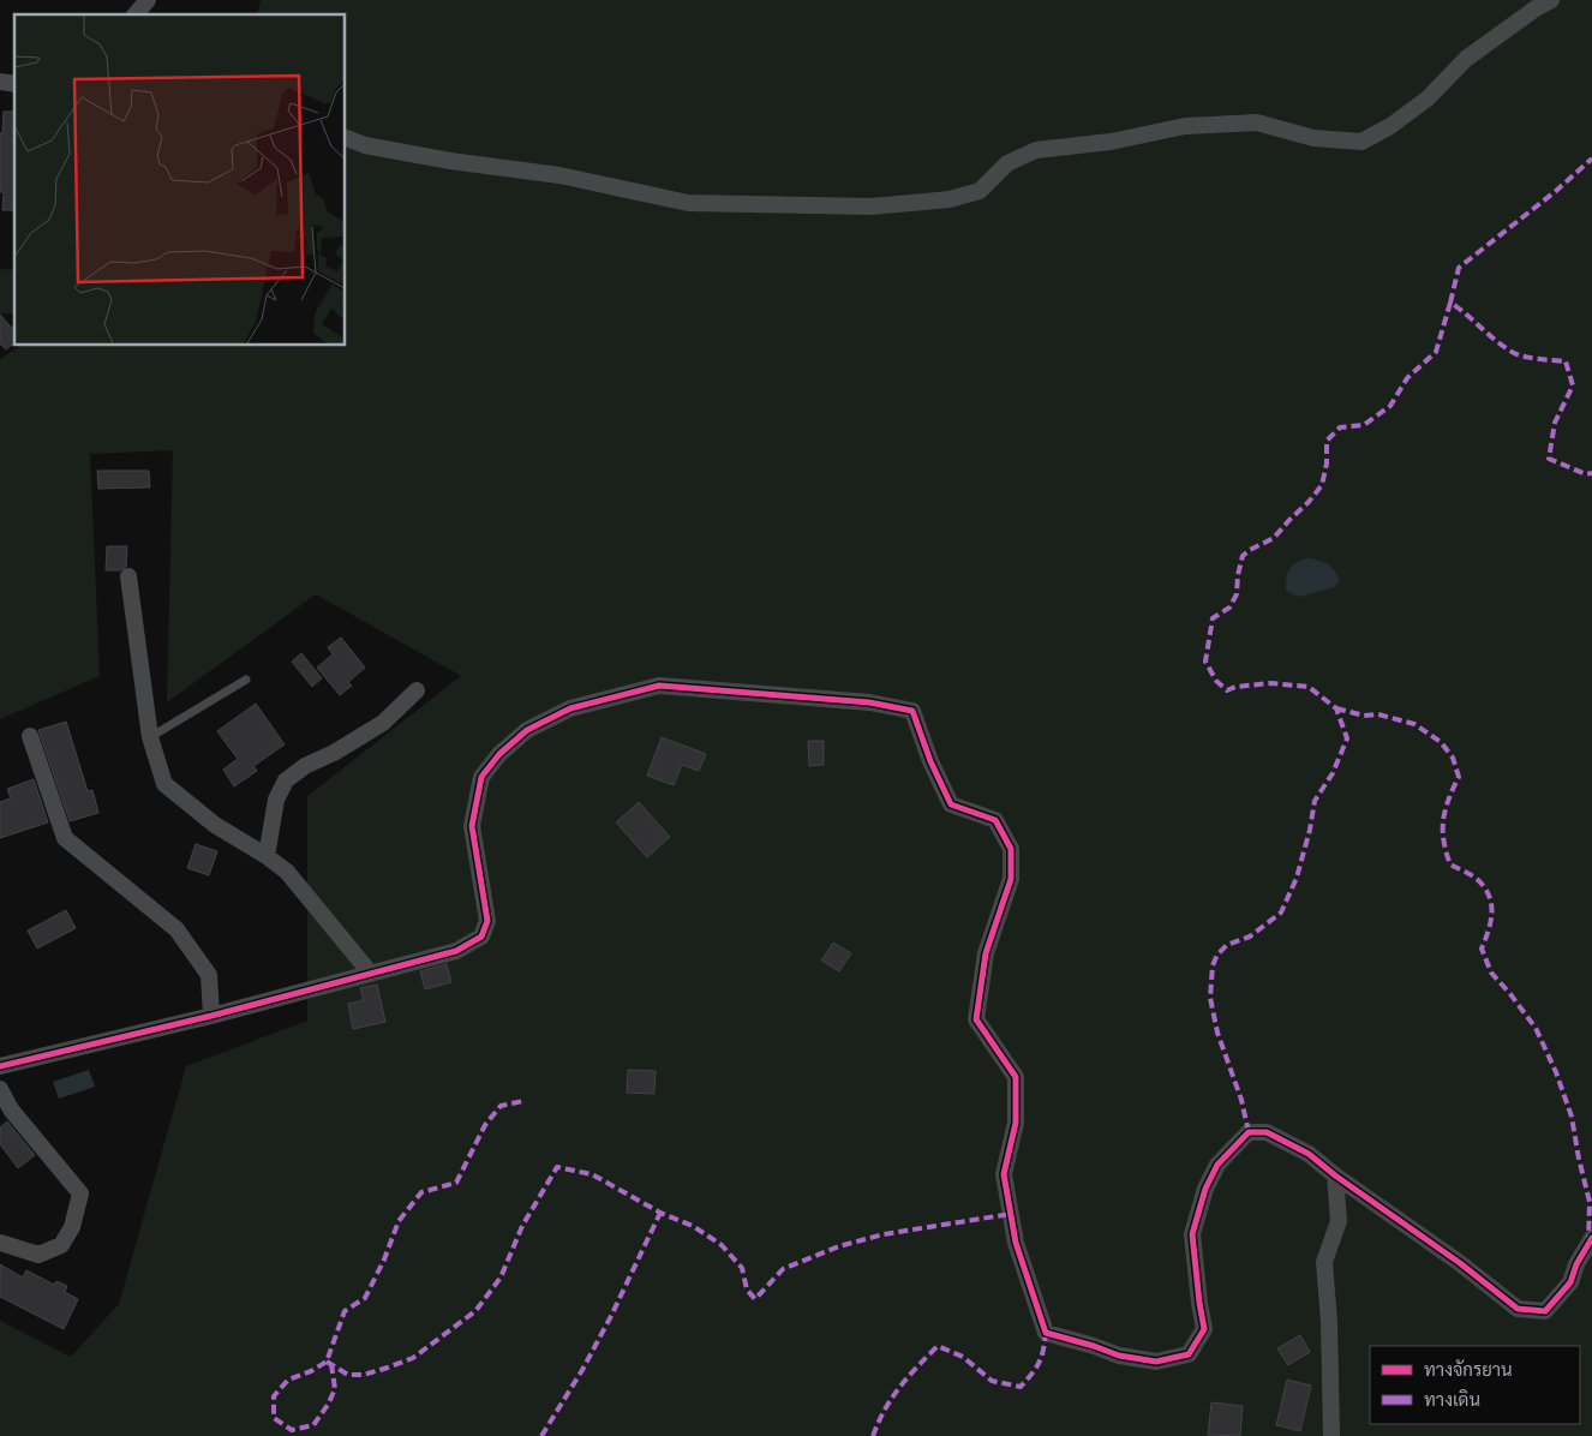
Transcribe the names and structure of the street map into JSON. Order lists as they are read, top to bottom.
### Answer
{
  "legend": ["ทางจักรยาน", "ทางเดิน"]
}
